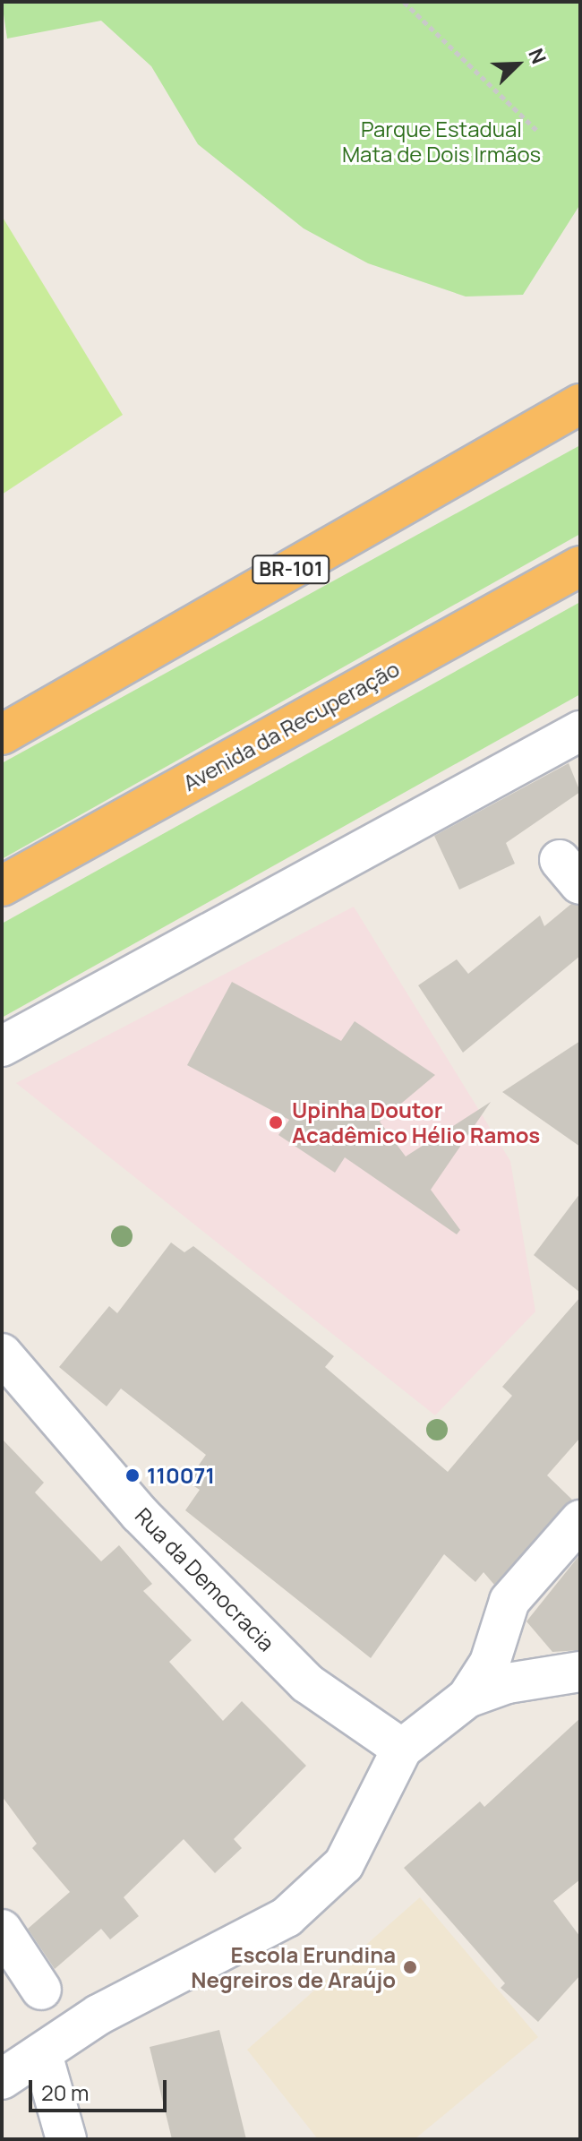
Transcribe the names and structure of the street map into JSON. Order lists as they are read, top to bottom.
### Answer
{
  "streets": {
    "highway": ["BR-101", "Avenida da Recuperação"],
    "street": ["Rua da Democracia"]
  },
  "parks": ["Parque Estadual Mata de Dois Irmãos"],
  "places": ["Upinha Doutor Acadêmico Hélio Ramos", "110071", "Escola Erundina Negreiros de Araújo"],
  "scale_bar": "20 m",
  "north": "top right"
}
